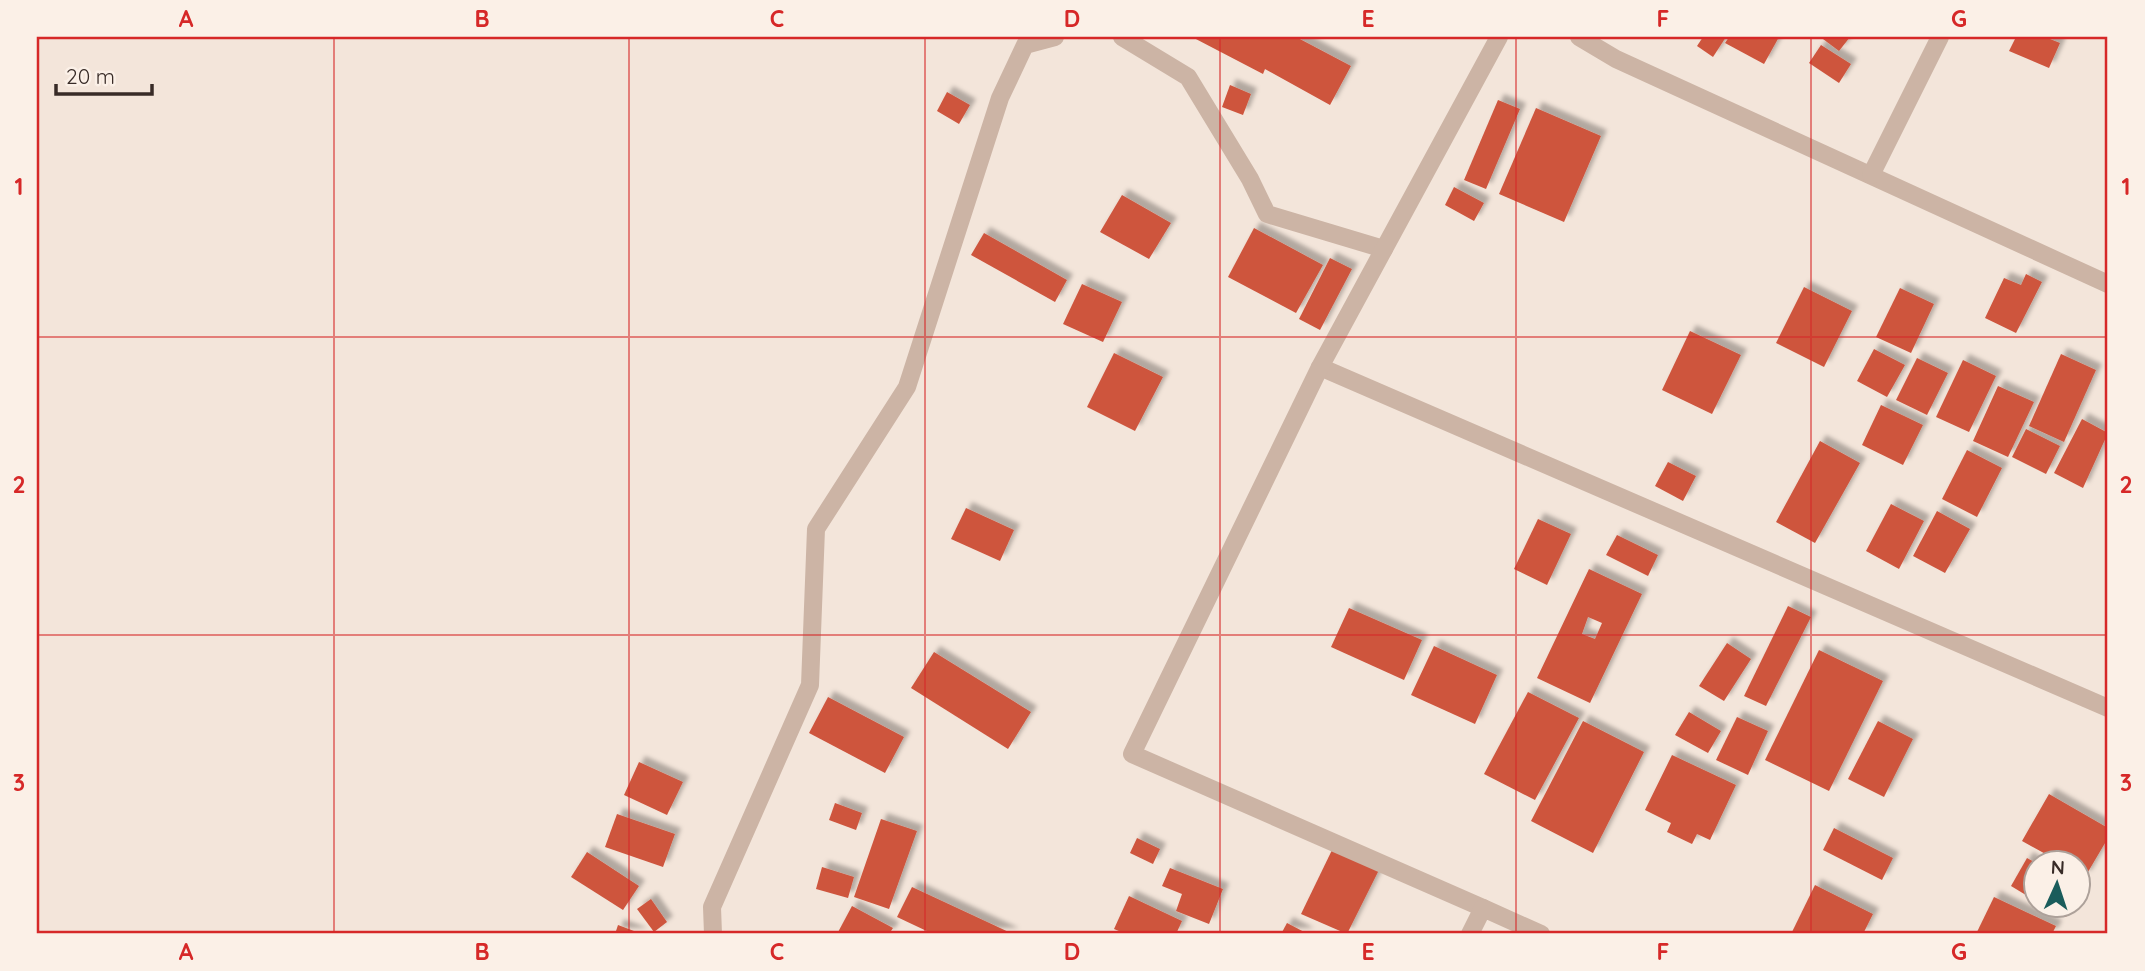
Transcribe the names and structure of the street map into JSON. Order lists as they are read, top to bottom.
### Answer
{
  "scale_bar": "20 m",
  "north": "top",
  "grid": {
    "columns": [
      "A",
      "B",
      "C",
      "D",
      "E",
      "F",
      "G"
    ],
    "rows": ["1", "2", "3"]
  }
}
